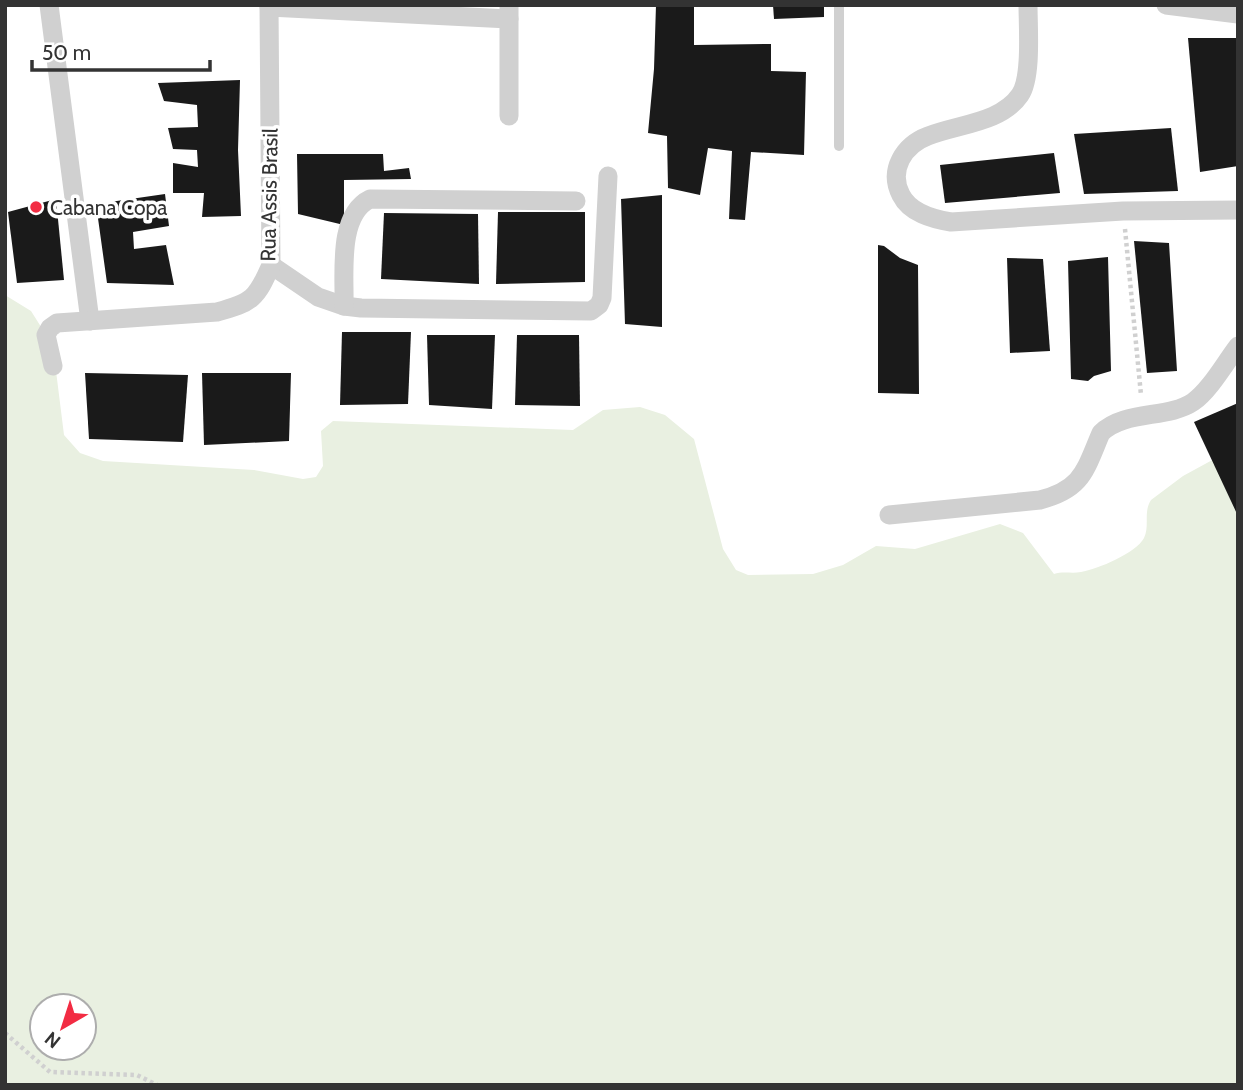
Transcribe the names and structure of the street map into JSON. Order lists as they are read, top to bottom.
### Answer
{
  "streets": {
    "street": ["Rua Assis Brasil"]
  },
  "places": ["Cabana Copa"],
  "scale_bar": "50 m",
  "north": "bottom left"
}
